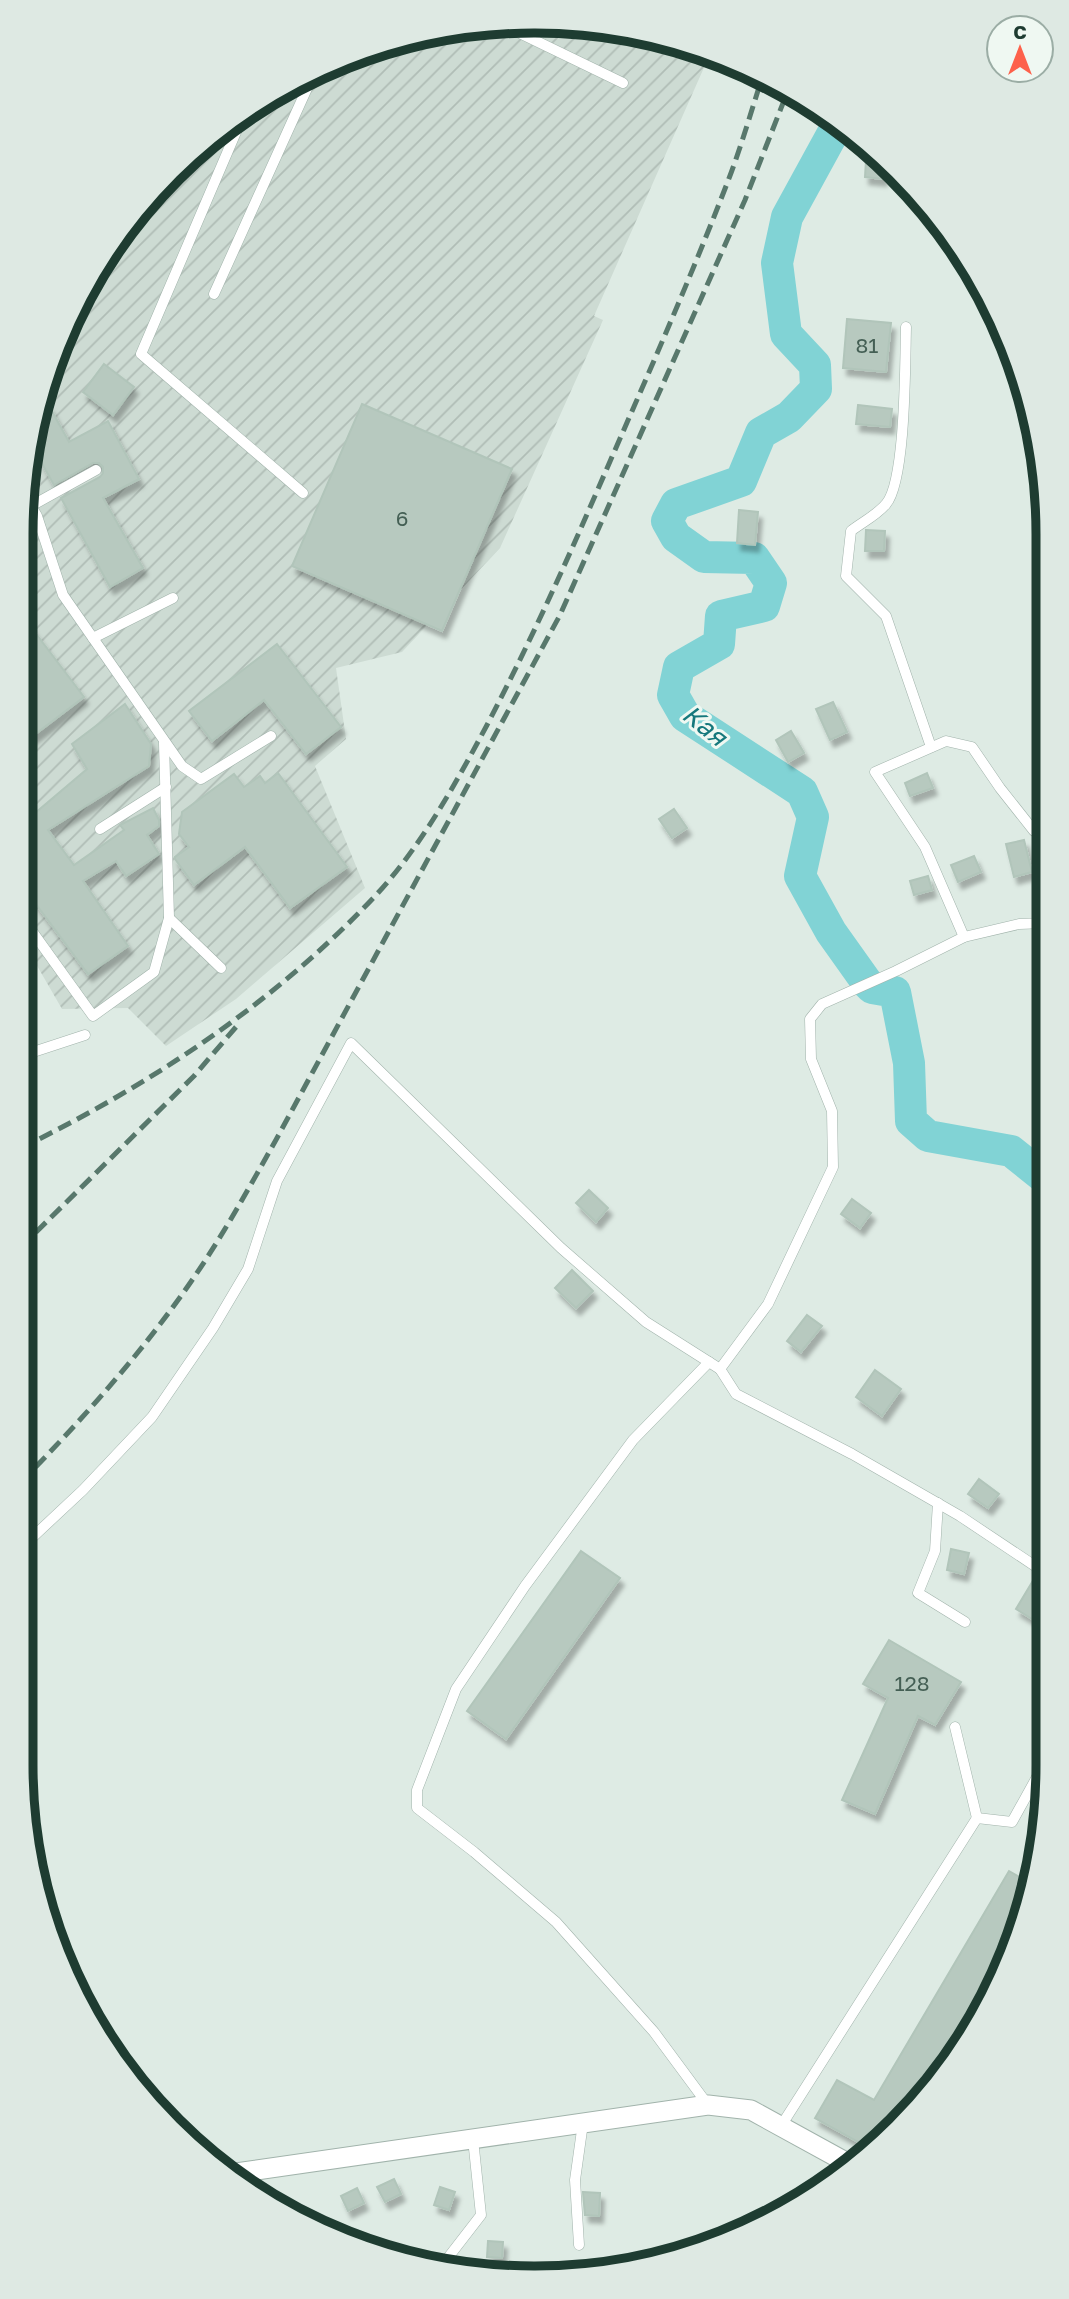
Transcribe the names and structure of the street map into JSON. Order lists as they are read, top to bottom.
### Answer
{
  "water": ["Кая"],
  "house_numbers": ["81", "6", "128"],
  "north": "top"
}
